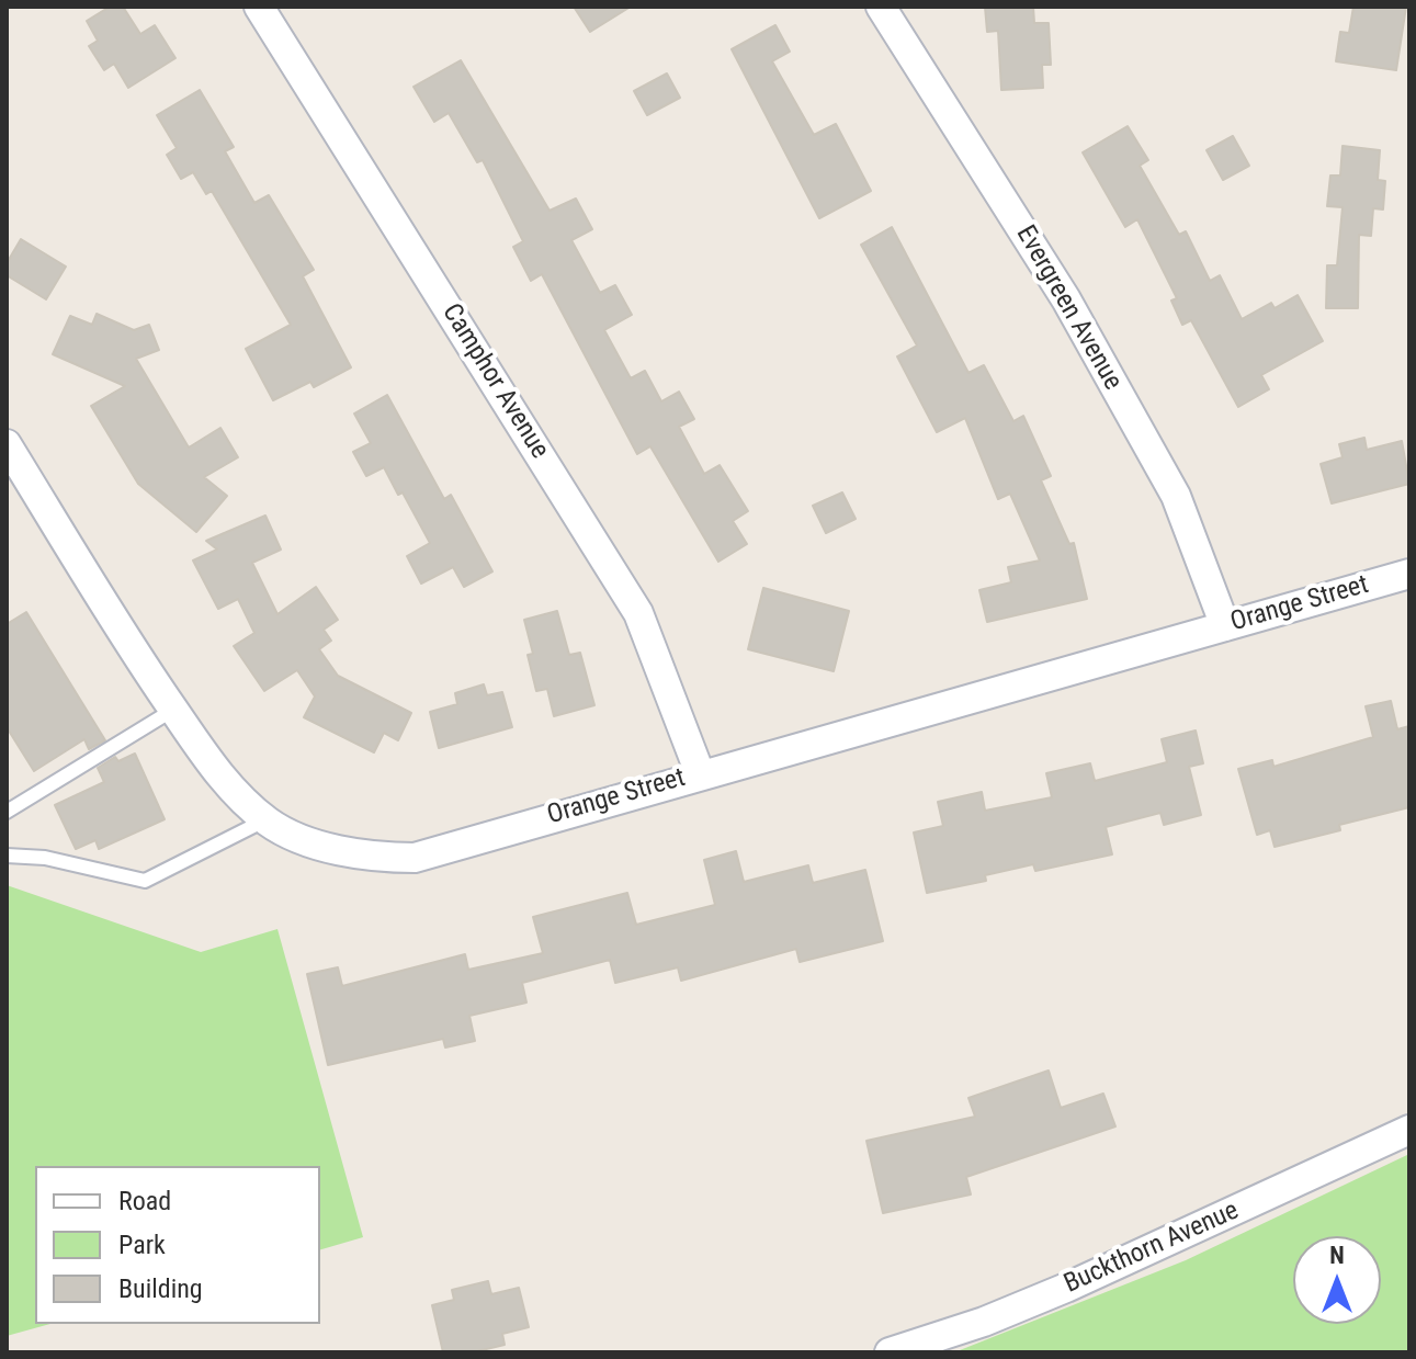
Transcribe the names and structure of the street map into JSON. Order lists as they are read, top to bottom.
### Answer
{
  "streets": {
    "street": [
      "Evergreen Avenue",
      "Camphor Avenue",
      "Orange Street",
      "Buckthorn Avenue"
    ]
  },
  "crossings": [
    ["Evergreen Avenue", "Orange Street"],
    ["Camphor Avenue", "Orange Street"]
  ],
  "legend": ["Road", "Park", "Building"],
  "north": "top"
}
